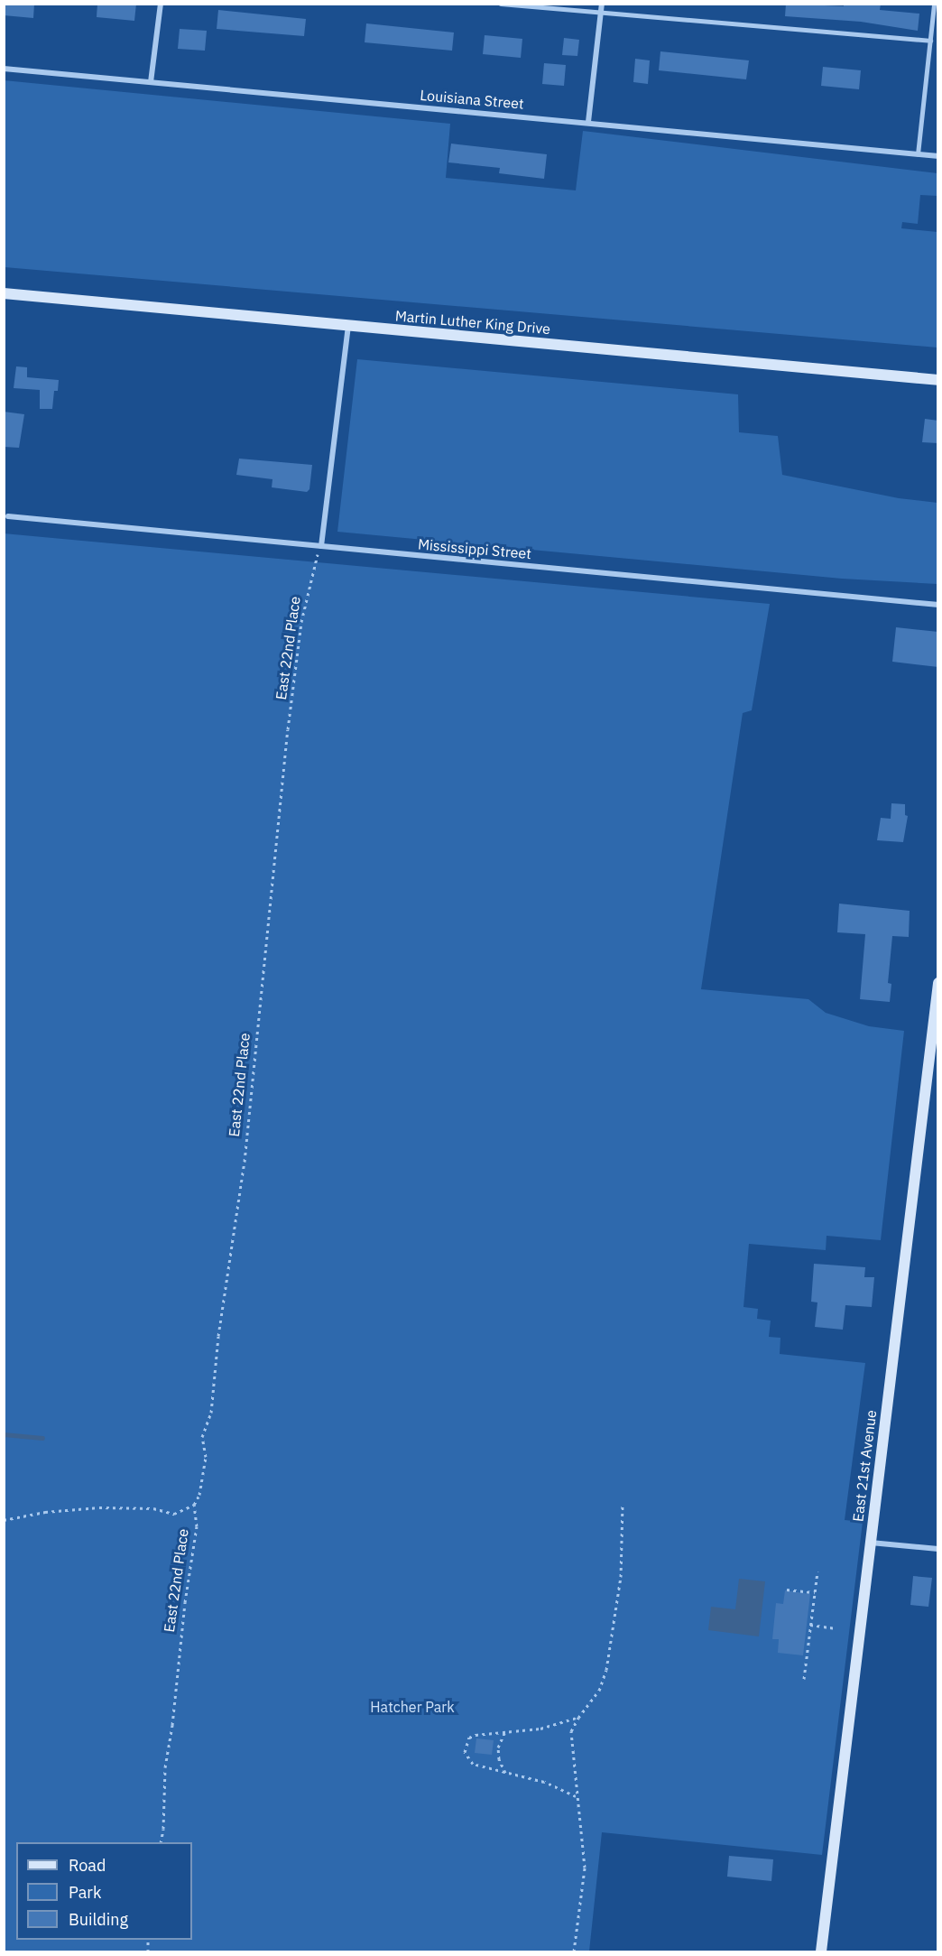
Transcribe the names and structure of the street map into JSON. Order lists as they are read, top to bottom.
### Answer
{
  "streets": {
    "street": [
      "Louisiana Street",
      "Martin Luther King Drive",
      "Mississippi Street",
      "East 21st Avenue"
    ],
    "path": ["East 22nd Place"]
  },
  "crossings": [
    ["Mississippi Street", "East 22nd Place"]
  ],
  "parks": ["Hatcher Park"],
  "legend": ["Road", "Park", "Building"]
}
